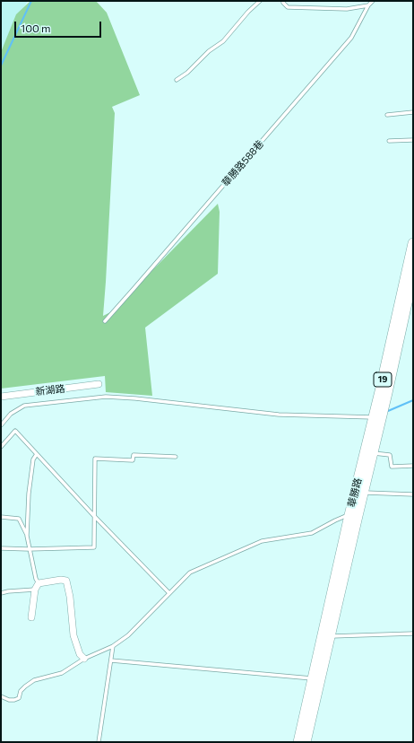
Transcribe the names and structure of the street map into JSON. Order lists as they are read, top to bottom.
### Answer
{
  "streets": {
    "main road": ["19", "華勝路"],
    "street": ["新湖路"],
    "lane": ["華勝路588巷"]
  },
  "scale_bar": "100 m"
}
